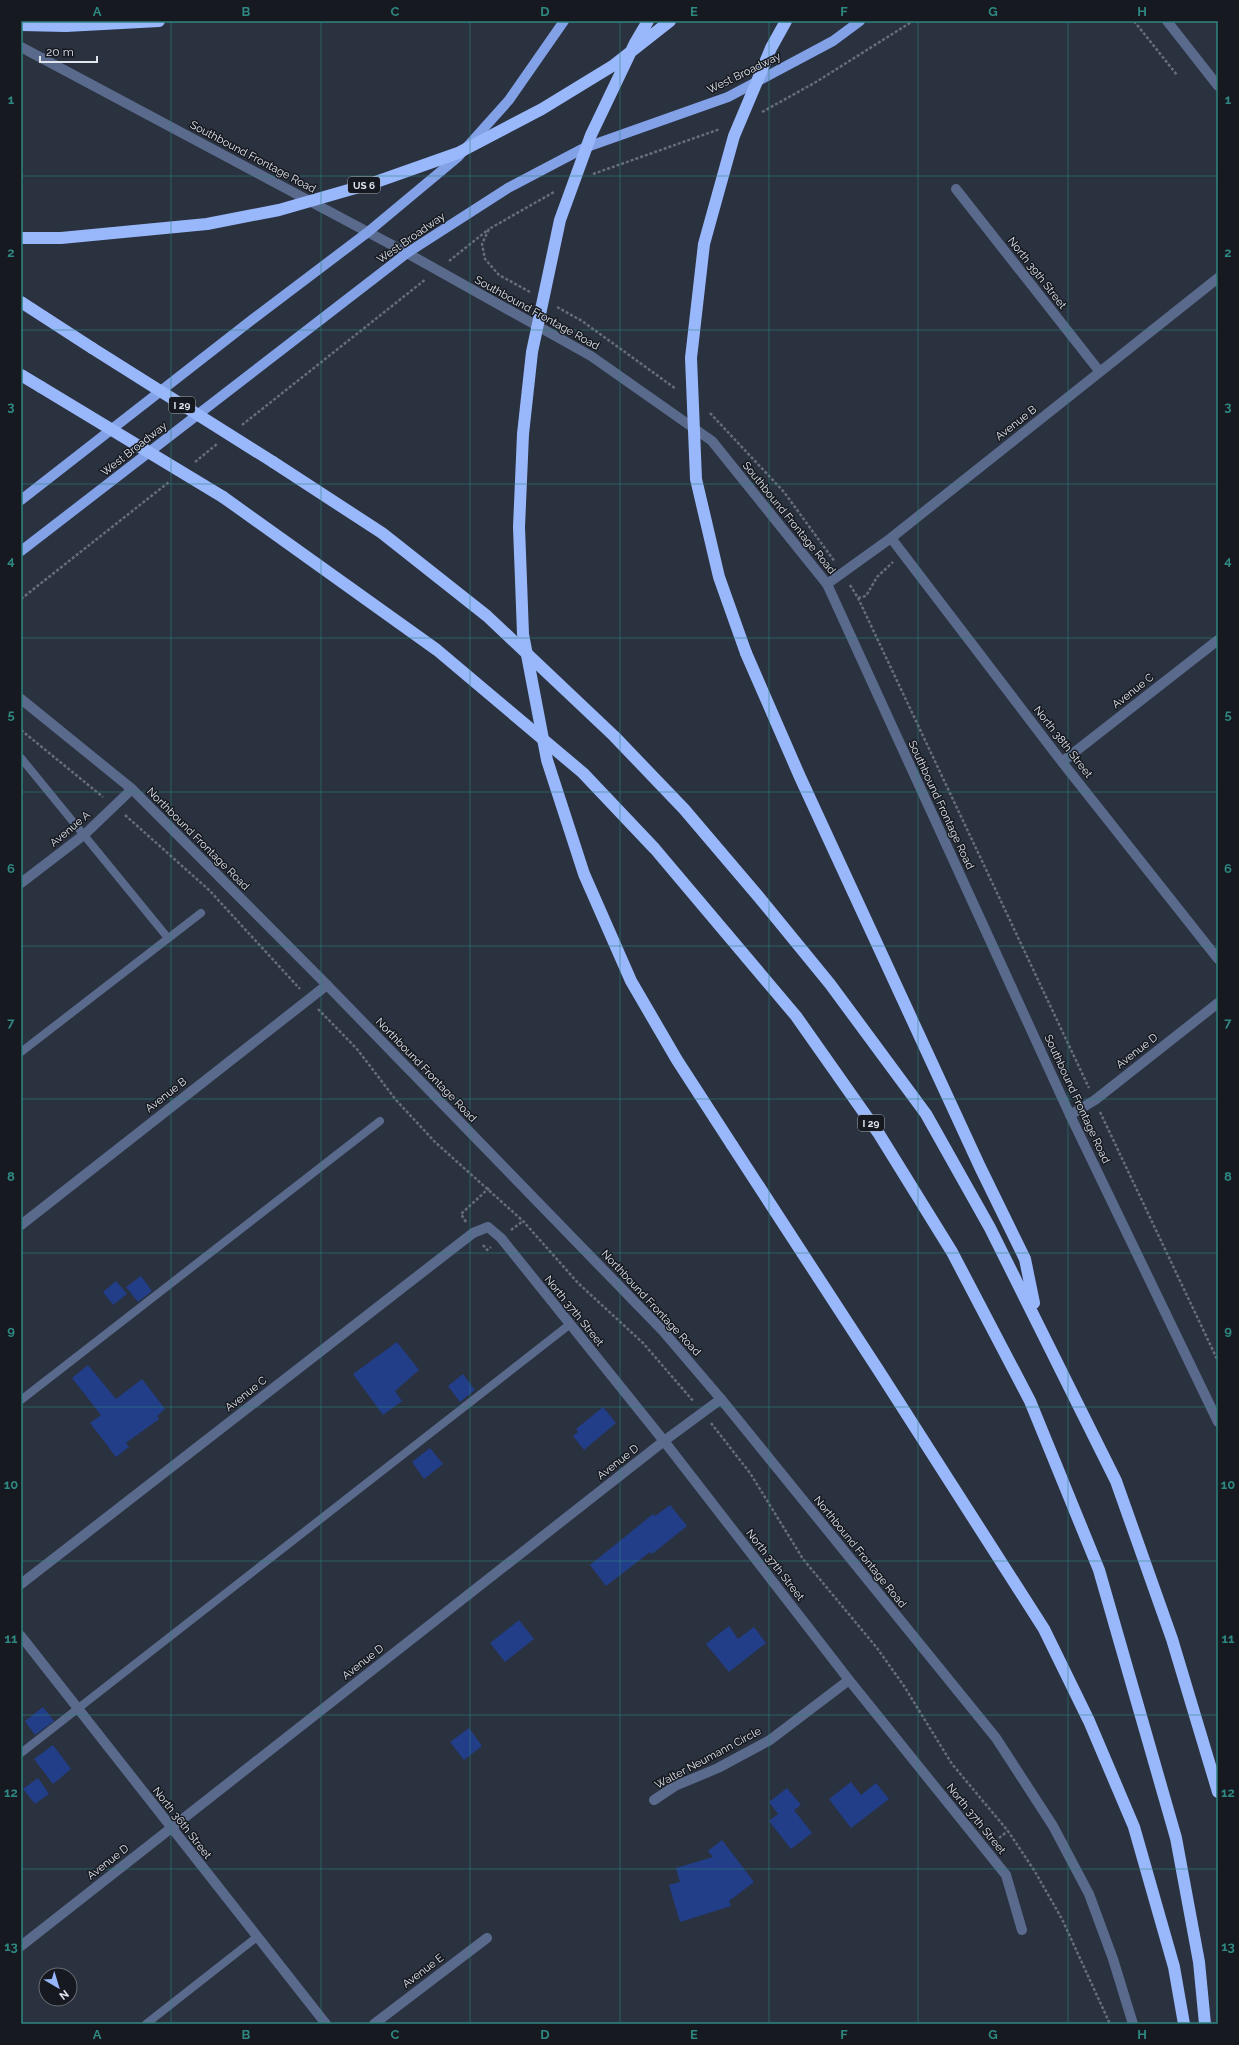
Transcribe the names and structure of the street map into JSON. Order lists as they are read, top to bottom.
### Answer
{
  "streets": {
    "highway": ["US 6", "I 29"],
    "main road": ["West Broadway"],
    "street": [
      "Southbound Frontage Road",
      "North 39th Street",
      "Avenue B",
      "Avenue C",
      "North 38th Street",
      "Avenue A",
      "Northbound Frontage Road",
      "Avenue D",
      "North 37th Street",
      "Walter Neumann Circle",
      "North 36th Street",
      "Avenue E"
    ]
  },
  "crossings": [
    ["West Broadway", "Southbound Frontage Road"],
    ["Southbound Frontage Road", "Avenue B"],
    ["Southbound Frontage Road", "Avenue D"],
    ["North 39th Street", "Avenue B"],
    ["Avenue B", "North 38th Street"],
    ["Avenue B", "Northbound Frontage Road"],
    ["Avenue C", "North 38th Street"],
    ["Avenue C", "North 37th Street"],
    ["Avenue A", "Northbound Frontage Road"],
    ["Northbound Frontage Road", "Avenue D"],
    ["Avenue D", "North 37th Street"],
    ["Avenue D", "North 36th Street"],
    ["North 37th Street", "Walter Neumann Circle"]
  ],
  "scale_bar": "20 m",
  "north": "bottom right",
  "grid": {
    "columns": [
      "A",
      "B",
      "C",
      "D",
      "E",
      "F",
      "G",
      "H"
    ],
    "rows": [
      "1",
      "2",
      "3",
      "4",
      "5",
      "6",
      "7",
      "8",
      "9",
      "10",
      "11",
      "12",
      "13"
    ]
  }
}
